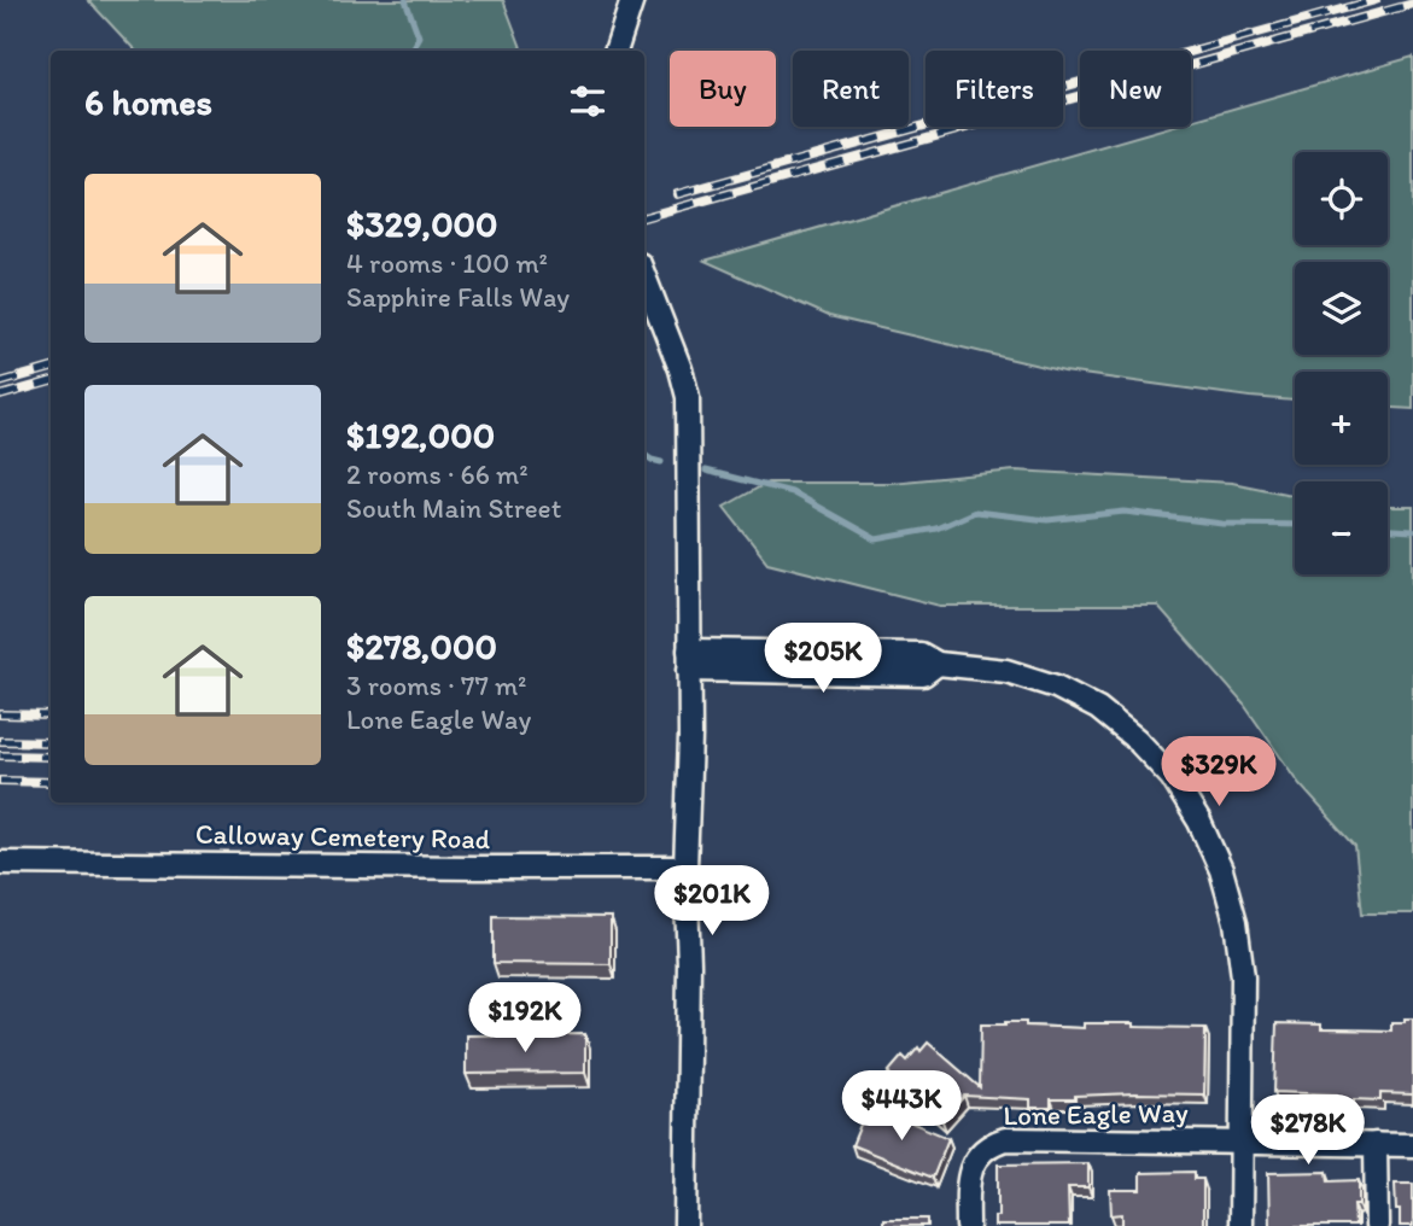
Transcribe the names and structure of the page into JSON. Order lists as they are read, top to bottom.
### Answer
{
  "streets": {
    "street": ["Calloway Cemetery Road", "Lone Eagle Way"]
  },
  "page": {
    "chip": [
      "Buy",
      "Rent",
      "Filters",
      "New"
    ],
    "heading": "6 homes",
    "map_buttons": ["+", "−"],
    "list": [
      {
        "name": "$329,000",
        "note": "4 rooms · 100 m² · Sapphire Falls Way"
      },
      {
        "name": "$192,000",
        "note": "2 rooms · 66 m² · South Main Street"
      },
      {
        "name": "$278,000",
        "note": "3 rooms · 77 m² · Lone Eagle Way"
      }
    ],
    "price": [
      "$205K",
      "$329K",
      "$201K",
      "$192K",
      "$443K",
      "$278K"
    ]
  }
}
